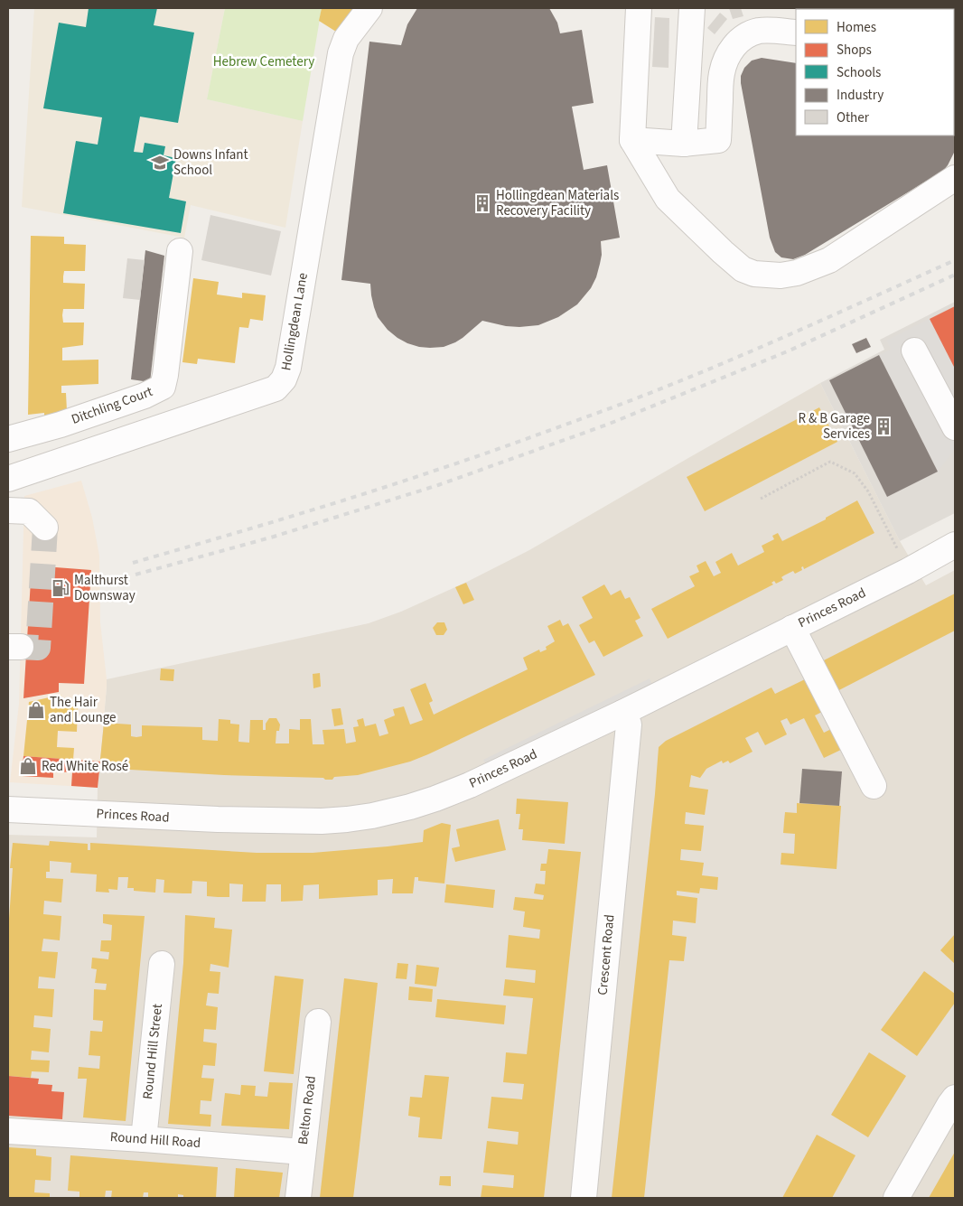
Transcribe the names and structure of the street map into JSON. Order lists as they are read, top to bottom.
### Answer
{
  "streets": {
    "street": [
      "Hollingdean Lane",
      "Ditchling Court",
      "Princes Road",
      "Crescent Road",
      "Round Hill Street",
      "Belton Road",
      "Round Hill Road"
    ]
  },
  "crossings": [
    ["Princes Road", "Crescent Road"],
    ["Round Hill Street", "Round Hill Road"],
    ["Belton Road", "Round Hill Road"]
  ],
  "parks": ["Hebrew Cemetery"],
  "places": {
    "school or university": ["Downs Infant School"],
    "building": ["Hollingdean Materials Recovery Facility", "R & B Garage Services"],
    "fuel station": ["Malthurst Downsway"],
    "shop": ["The Hair and Lounge", "Red White Rosé"]
  },
  "legend": [
    "Homes",
    "Shops",
    "Schools",
    "Industry",
    "Other"
  ]
}
